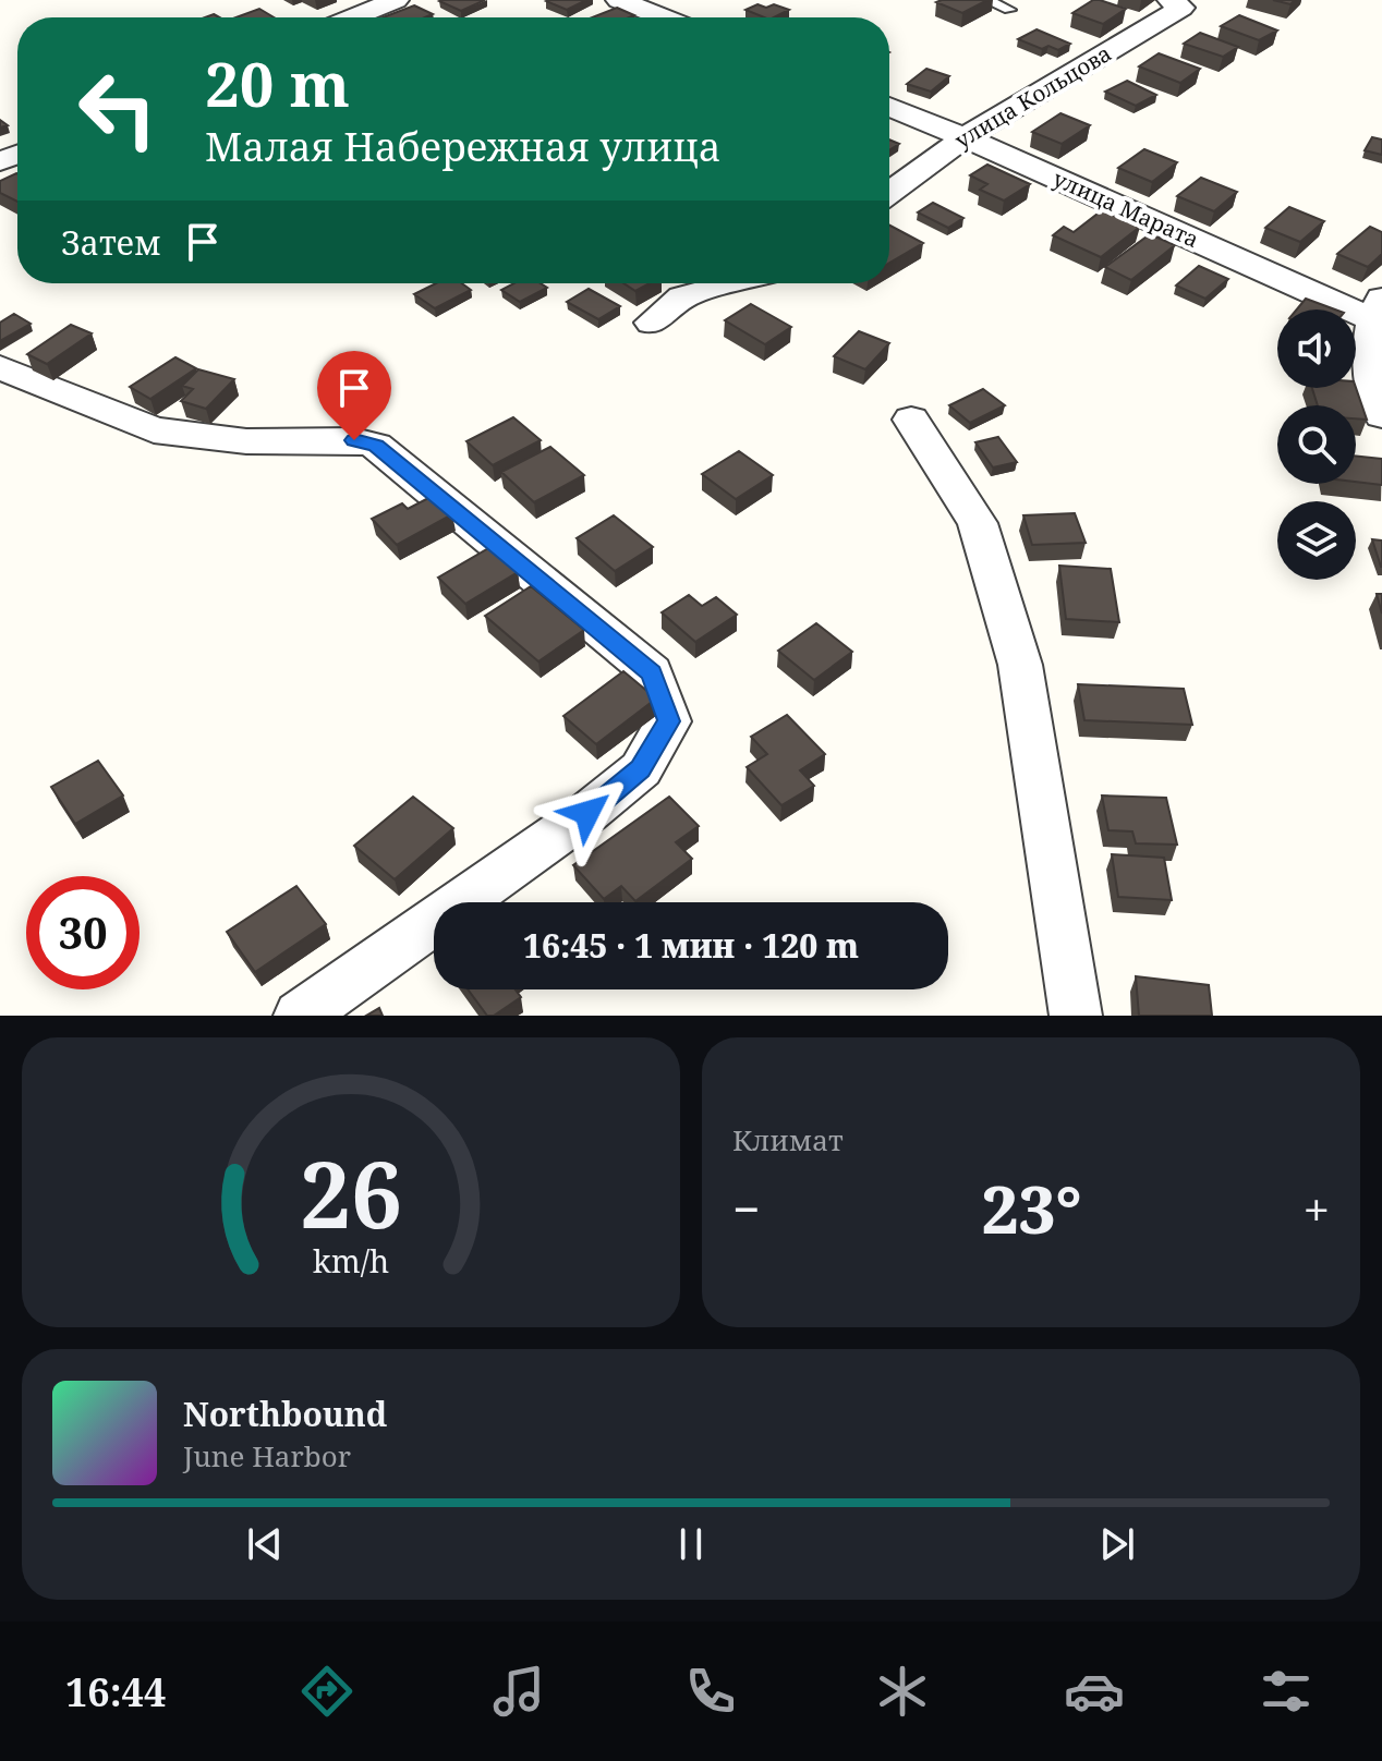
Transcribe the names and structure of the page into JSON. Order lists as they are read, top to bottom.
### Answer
{
  "streets": {
    "street": ["улица Кольцова", "улица Марата"]
  },
  "crossings": [
    ["улица Кольцова", "улица Марата"]
  ],
  "page": {
    "turn": ["20 m", "Малая Набережная улица"],
    "then": "Затем",
    "limit": "30",
    "trip": "16:45 · 1 мин · 120 m",
    "tile": "Климат",
    "heat": ["−", "23°", "+"],
    "song": ["Northbound", "June Harbor"],
    "tabs": "16:44",
    "gauge": ["26", "km/h"]
  }
}
